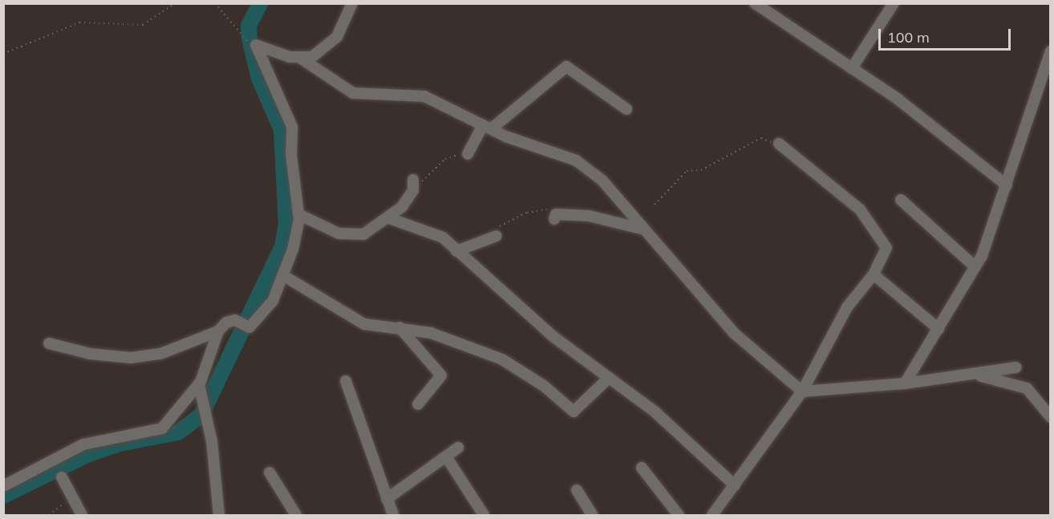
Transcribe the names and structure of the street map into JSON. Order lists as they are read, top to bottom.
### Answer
{
  "scale_bar": "100 m"
}
